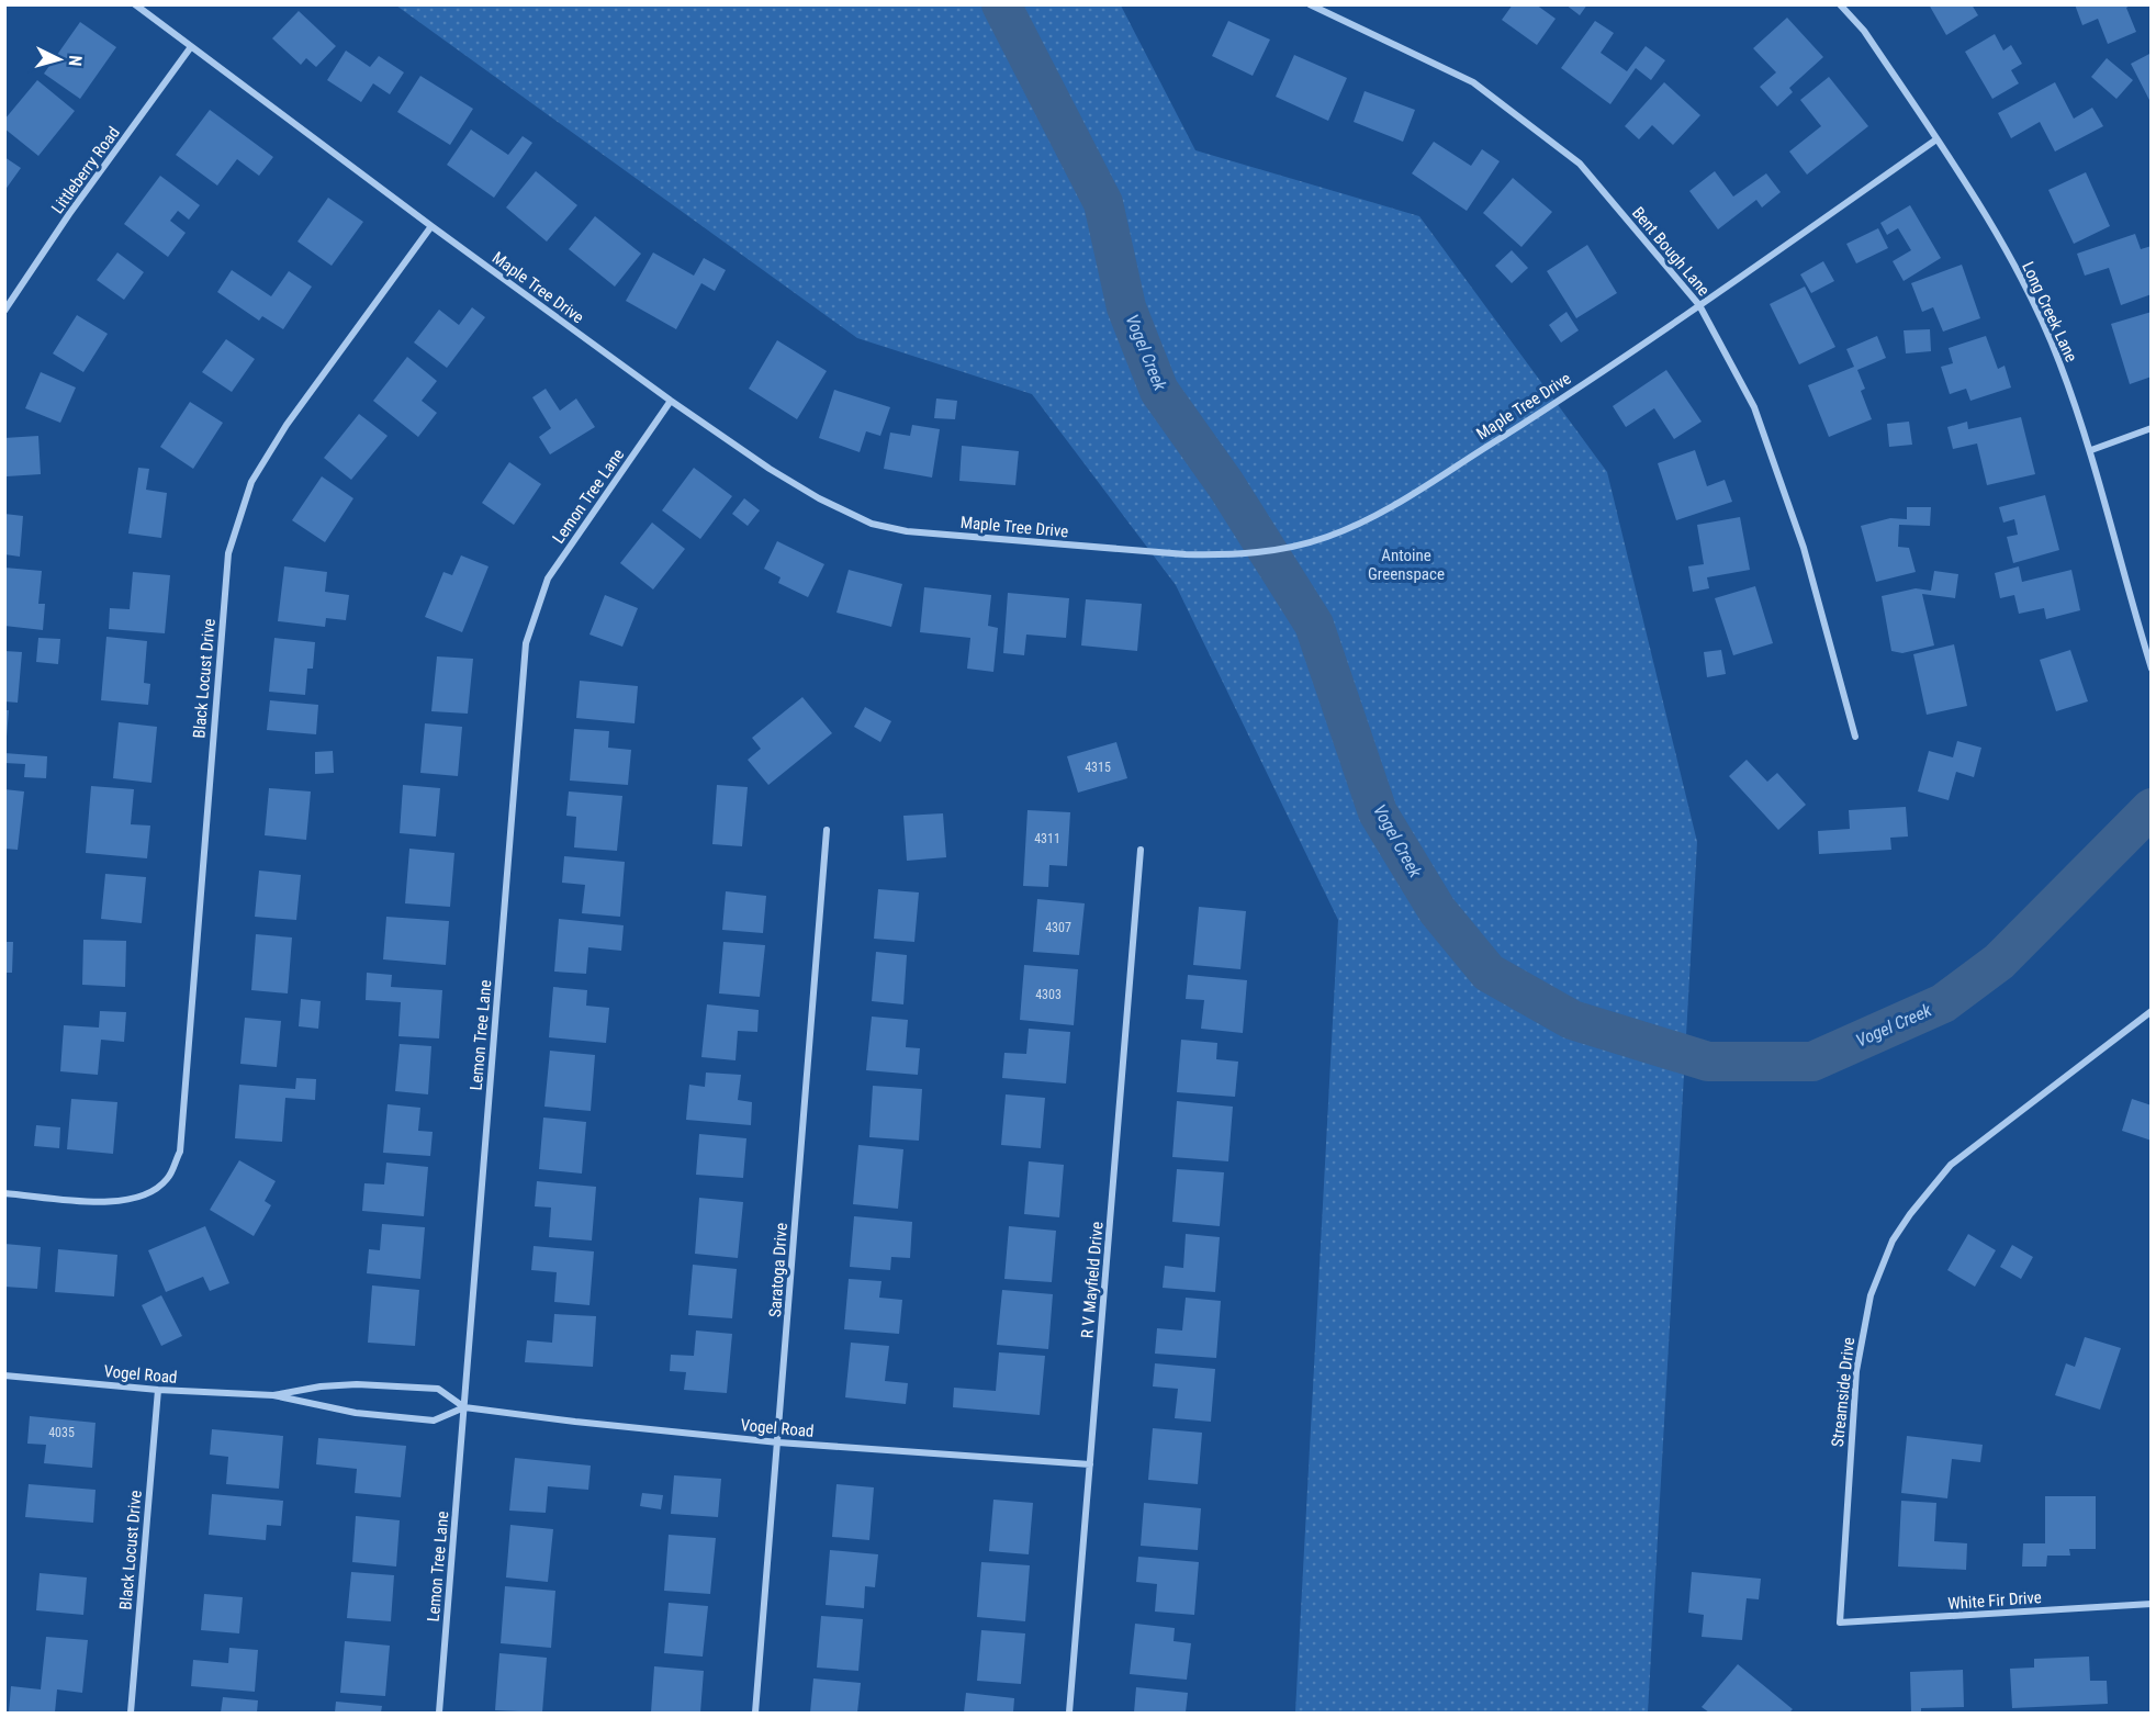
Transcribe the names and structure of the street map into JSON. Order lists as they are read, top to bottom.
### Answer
{
  "streets": {
    "street": [
      "Littleberry Road",
      "Bent Bough Lane",
      "Maple Tree Drive",
      "Long Creek Lane",
      "Lemon Tree Lane",
      "Black Locust Drive",
      "Saratoga Drive",
      "R V Mayfield Drive",
      "Vogel Road",
      "Streamside Drive",
      "White Fir Drive"
    ]
  },
  "crossings": [
    ["Littleberry Road", "Maple Tree Drive"],
    ["Bent Bough Lane", "Maple Tree Drive"],
    ["Maple Tree Drive", "Long Creek Lane"],
    ["Maple Tree Drive", "Lemon Tree Lane"],
    ["Maple Tree Drive", "Black Locust Drive"],
    ["Lemon Tree Lane", "Vogel Road"],
    ["Black Locust Drive", "Vogel Road"],
    ["Saratoga Drive", "Vogel Road"],
    ["R V Mayfield Drive", "Vogel Road"],
    ["Streamside Drive", "White Fir Drive"]
  ],
  "water": ["Vogel Creek"],
  "parks": ["Antoine Greenspace"],
  "house_numbers": [
    "4315",
    "4311",
    "4307",
    "4303",
    "4035"
  ],
  "north": "right"
}
